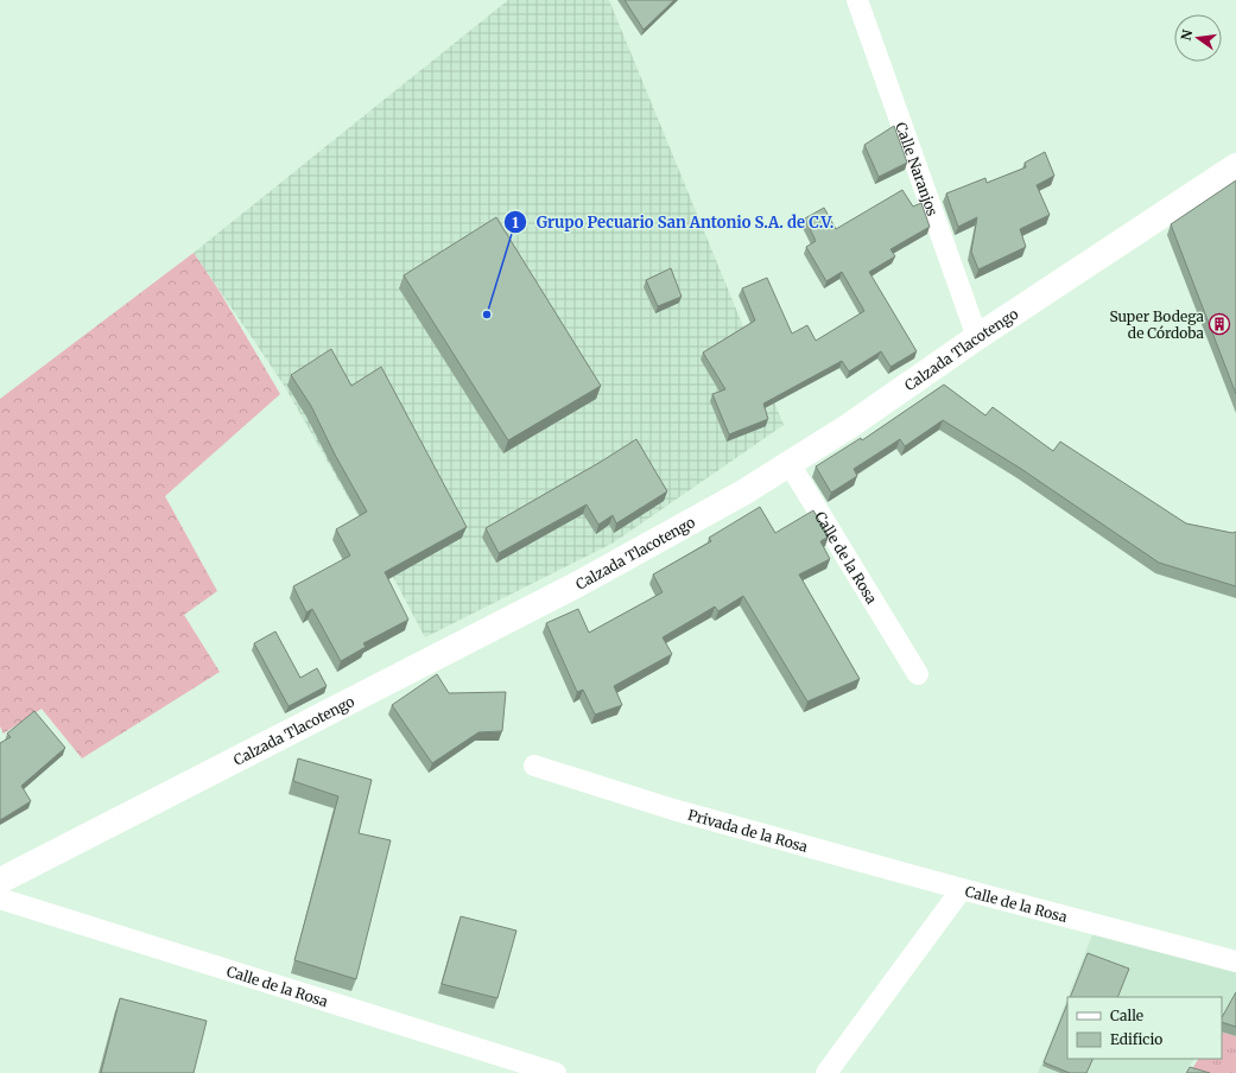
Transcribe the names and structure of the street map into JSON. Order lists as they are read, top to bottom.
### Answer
{
  "streets": {
    "street": [
      "Calle Naranjos",
      "Calzada Tlacotengo",
      "Calle de la Rosa",
      "Privada de la Rosa"
    ]
  },
  "crossings": [
    ["Calle Naranjos", "Calzada Tlacotengo"],
    ["Calzada Tlacotengo", "Calle de la Rosa"],
    ["Calle de la Rosa", "Privada de la Rosa"]
  ],
  "places": {
    "other": ["Grupo Pecuario San Antonio S.A. de C.V."],
    "building": ["Super Bodega de Córdoba"]
  },
  "legend": ["Calle", "Edificio"],
  "north": "left"
}
